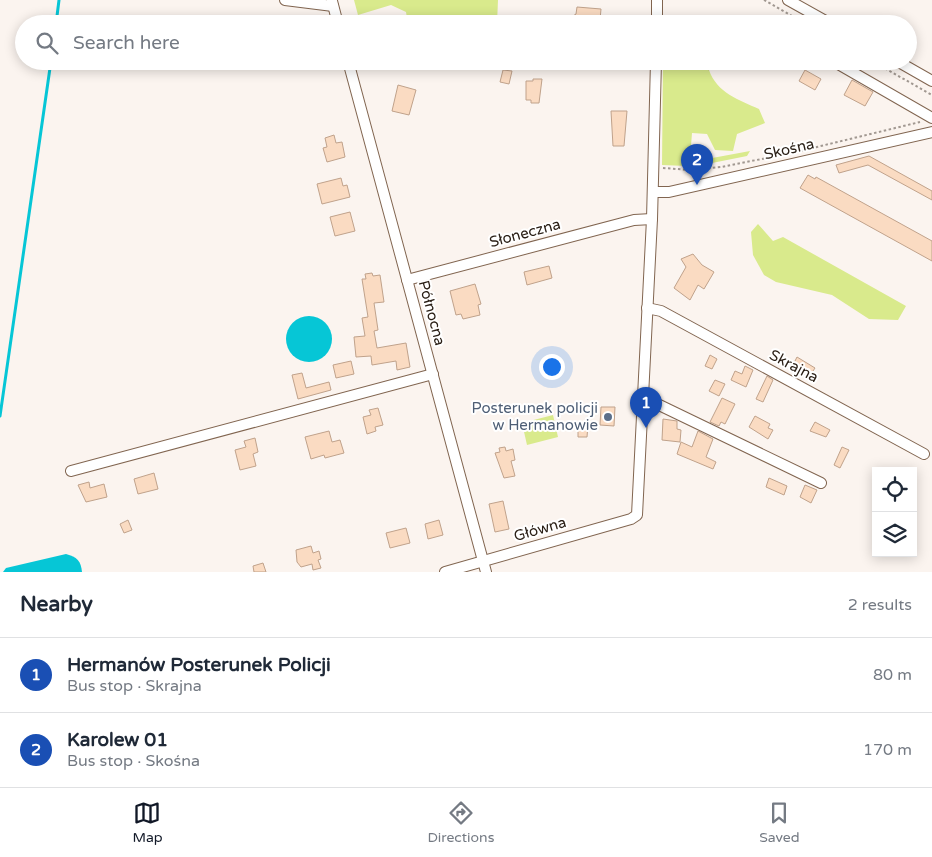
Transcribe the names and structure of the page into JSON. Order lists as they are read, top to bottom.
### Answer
{
  "streets": {
    "street": [
      "Skośna",
      "Słoneczna",
      "Północna",
      "Skrajna",
      "Główna"
    ]
  },
  "crossings": [
    ["Słoneczna", "Północna"],
    ["Północna", "Główna"]
  ],
  "places": ["Posterunek policji w Hermanowie"],
  "page": {
    "search": "Search here",
    "pins": ["2", "1"],
    "heading": ["Nearby", "2 results"],
    "list": [
      {
        "mark": "1",
        "name": "Hermanów Posterunek Policji",
        "note": "Bus stop · Skrajna",
        "value": "80 m"
      },
      {
        "mark": "2",
        "name": "Karolew 01",
        "note": "Bus stop · Skośna",
        "value": "170 m"
      }
    ],
    "nav": ["Map", "Directions", "Saved"]
  }
}
